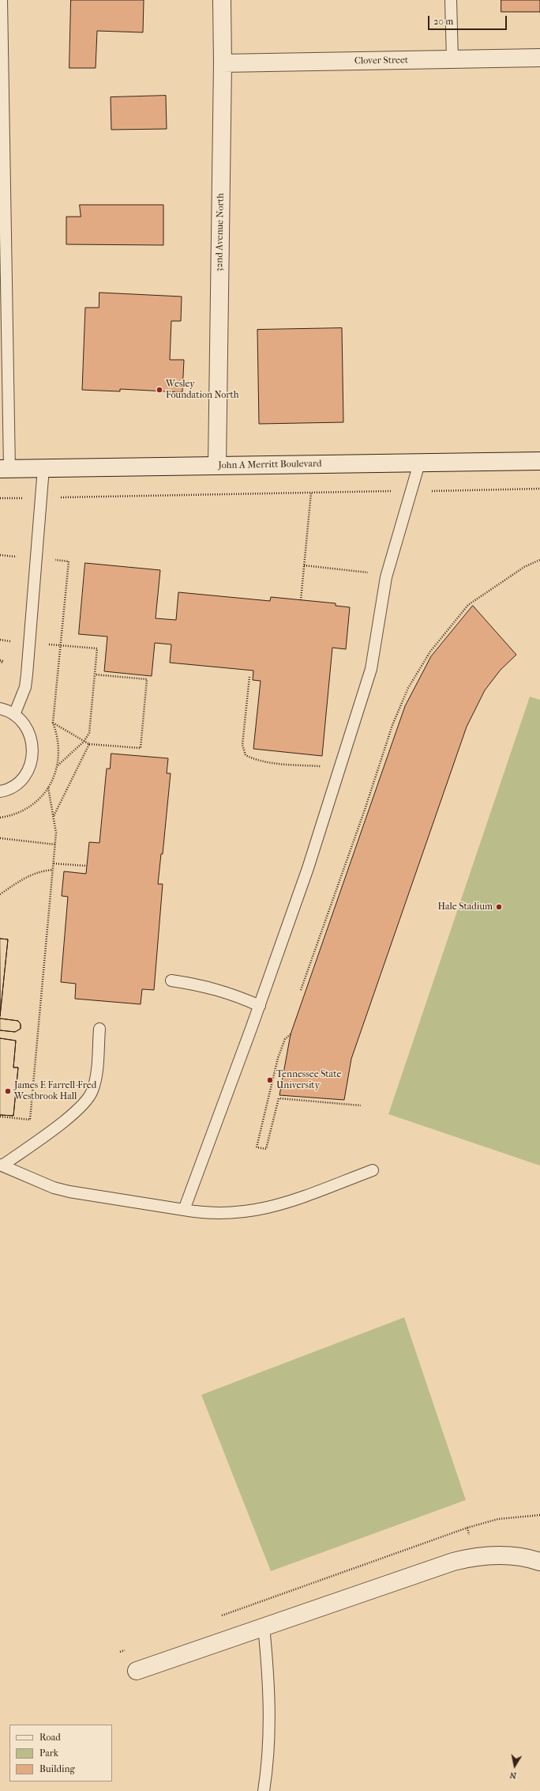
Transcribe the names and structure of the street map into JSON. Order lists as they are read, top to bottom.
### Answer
{
  "streets": {
    "street": ["Clover Street", "32nd Avenue North", "John A Merritt Boulevard"]
  },
  "crossings": [
    ["Clover Street", "32nd Avenue North"],
    ["32nd Avenue North", "John A Merritt Boulevard"]
  ],
  "places": [
    "Wesley Foundation North",
    "Hale Stadium",
    "Tennessee State University",
    "James E Farrell-Fred Westbrook Hall"
  ],
  "legend": ["Road", "Park", "Building"],
  "scale_bar": "20 m",
  "north": "bottom"
}
